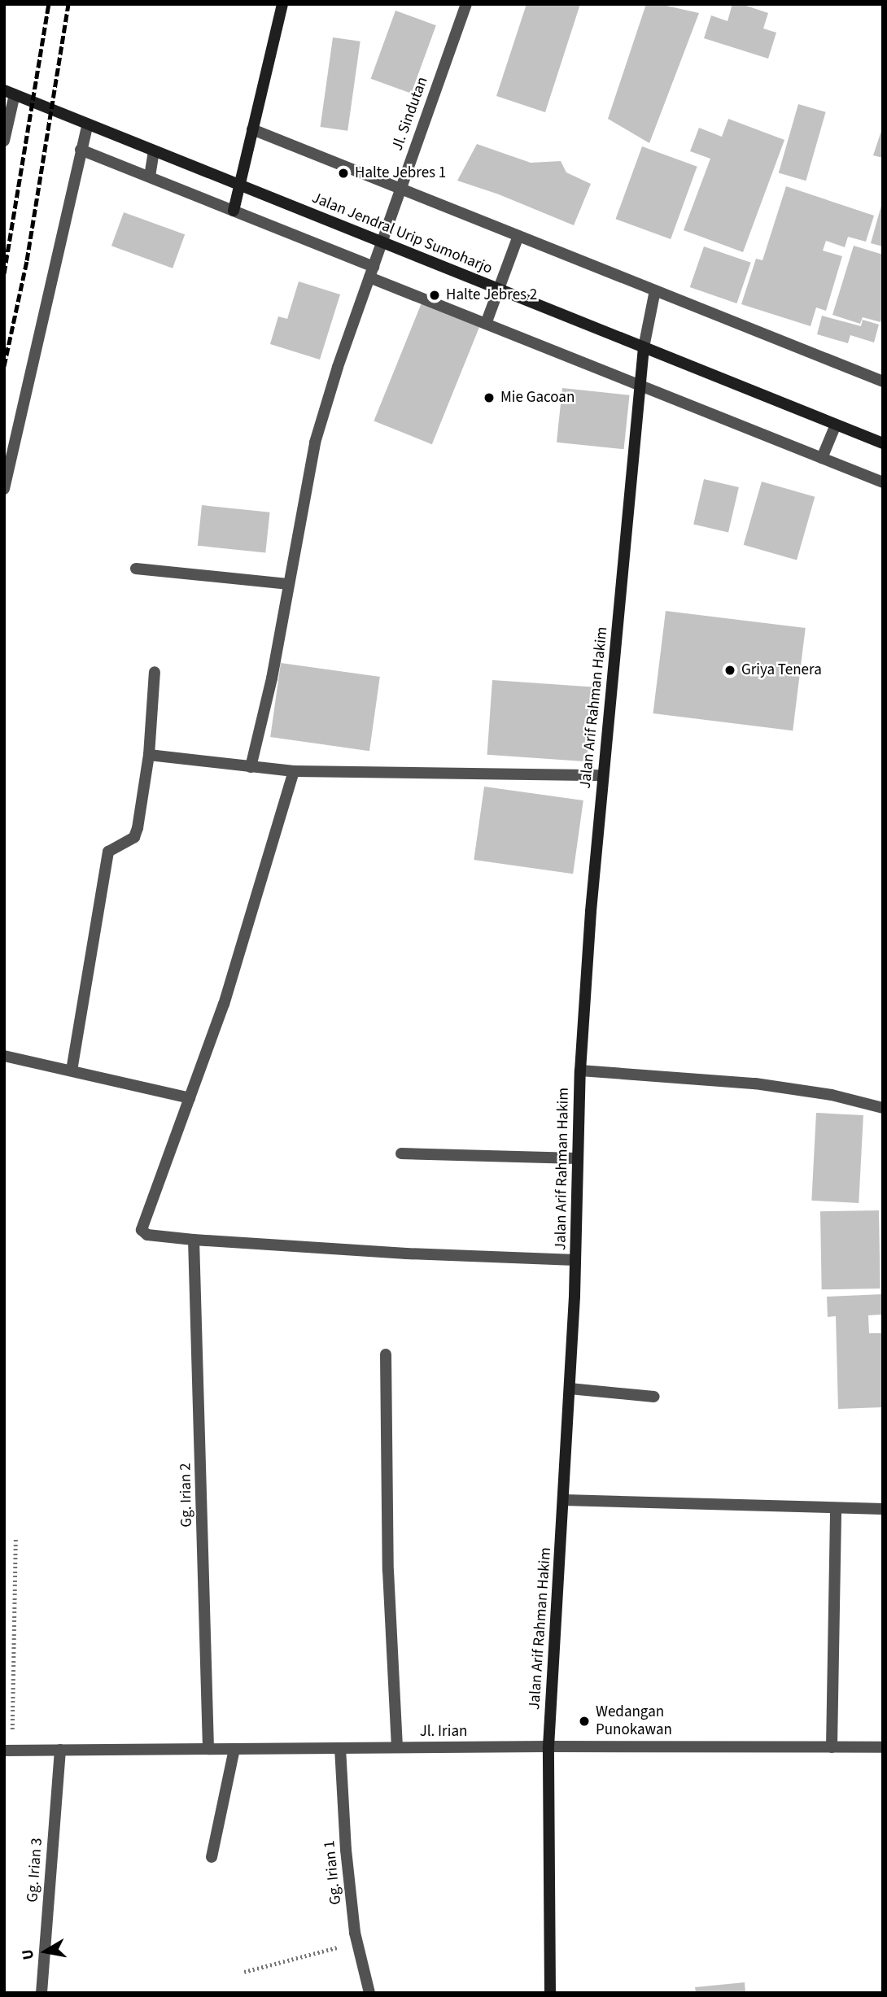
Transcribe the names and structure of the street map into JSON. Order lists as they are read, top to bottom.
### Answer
{
  "streets": {
    "main road": ["Jalan Jendral Urip Sumoharjo", "Jalan Arif Rahman Hakim"],
    "street": [
      "Jl. Sindutan",
      "Gg. Irian 2",
      "Jl. Irian",
      "Gg. Irian 3",
      "Gg. Irian 1"
    ]
  },
  "crossings": [
    ["Jl. Sindutan", "Jalan Jendral Urip Sumoharjo"],
    ["Jalan Jendral Urip Sumoharjo", "Jalan Arif Rahman Hakim"],
    ["Jalan Arif Rahman Hakim", "Jl. Irian"],
    ["Gg. Irian 2", "Jl. Irian"],
    ["Jl. Irian", "Gg. Irian 3"],
    ["Jl. Irian", "Gg. Irian 1"]
  ],
  "places": [
    "Halte Jebres 1",
    "Halte Jebres 2",
    "Mie Gacoan",
    "Griya Tenera",
    "Wedangan Punokawan"
  ],
  "north": "left"
}
